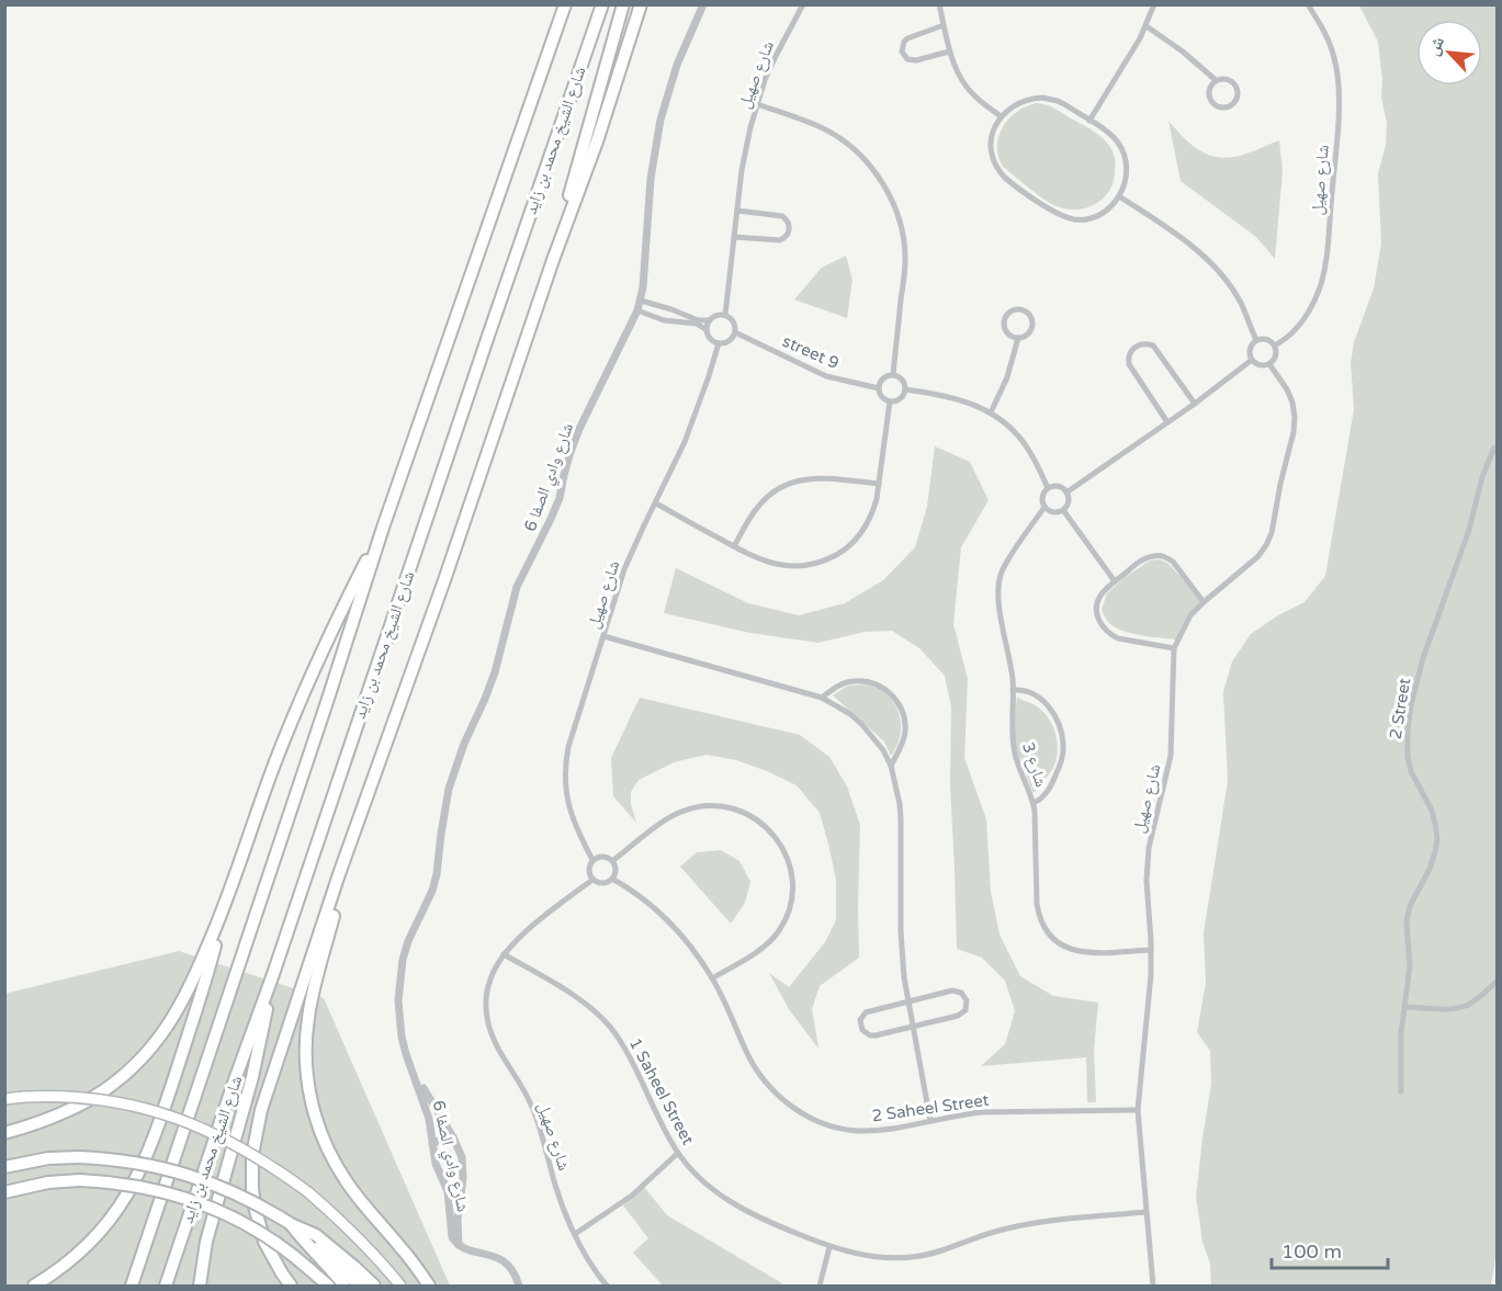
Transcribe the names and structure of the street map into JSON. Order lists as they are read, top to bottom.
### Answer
{
  "streets": {
    "highway": ["شارع الشيخ محمد بن زايد"],
    "street": [
      "شارع صهيل",
      "street 9",
      "شارع وادي الصفا 6",
      "2 Street",
      "3 شارع",
      "1 Saheel Street",
      "2 Saheel Street"
    ]
  },
  "crossings": [
    ["شارع صهيل", "street 9"],
    ["شارع صهيل", "3 شارع"],
    ["شارع صهيل", "1 Saheel Street"],
    ["شارع صهيل", "2 Saheel Street"]
  ],
  "scale_bar": "100 m",
  "north": "top left"
}
